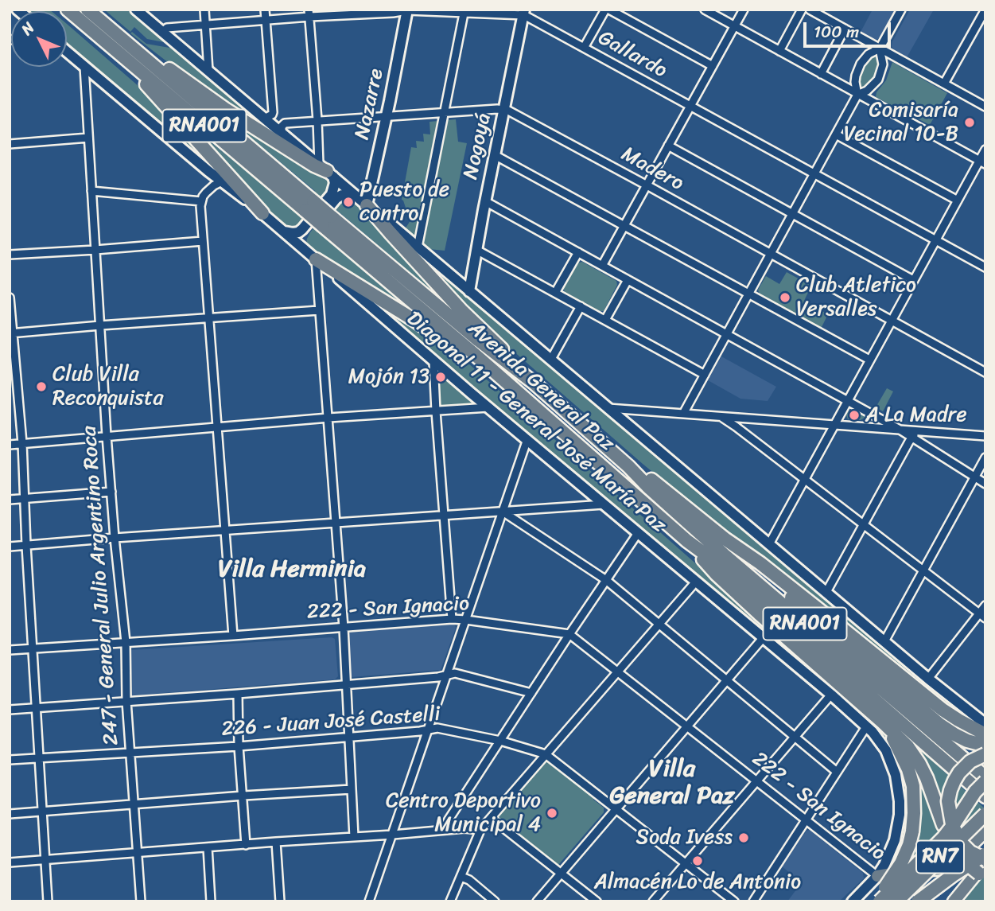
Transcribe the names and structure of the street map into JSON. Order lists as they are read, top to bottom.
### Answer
{
  "streets": {
    "highway": ["RNA001", "Avenida General Paz", "RN7"],
    "street": [
      "Gallardo",
      "Nazarre",
      "Nogoyá",
      "Madero",
      "Diagonal 11 - General José María Paz",
      "247 - General Julio Argentino Roca",
      "222 - San Ignacio",
      "226 - Juan José Castelli"
    ]
  },
  "crossings": [
    ["Gallardo", "Nazarre"],
    ["Gallardo", "Nogoyá"],
    ["Gallardo", "Avenida General Paz"],
    ["Nazarre", "Madero"],
    ["Nazarre", "Avenida General Paz"],
    ["Nogoyá", "Madero"],
    ["Nogoyá", "Avenida General Paz"],
    ["Madero", "Avenida General Paz"],
    ["Diagonal 11 - General José María Paz", "247 - General Julio Argentino Roca"],
    ["Diagonal 11 - General José María Paz", "222 - San Ignacio"],
    ["247 - General Julio Argentino Roca", "222 - San Ignacio"],
    ["247 - General Julio Argentino Roca", "226 - Juan José Castelli"]
  ],
  "districts": ["Villa Herminia", "Villa General Paz"],
  "places": [
    "Comisaría Vecinal 10-B",
    "Puesto de control",
    "Club Atletico Versalles",
    "Mojón 13",
    "Club Villa Reconquista",
    "A La Madre",
    "Centro Deportivo Municipal 4",
    "Soda Ivess",
    "Almacén Lo de Antonio"
  ],
  "scale_bar": "100 m",
  "north": "top left"
}
